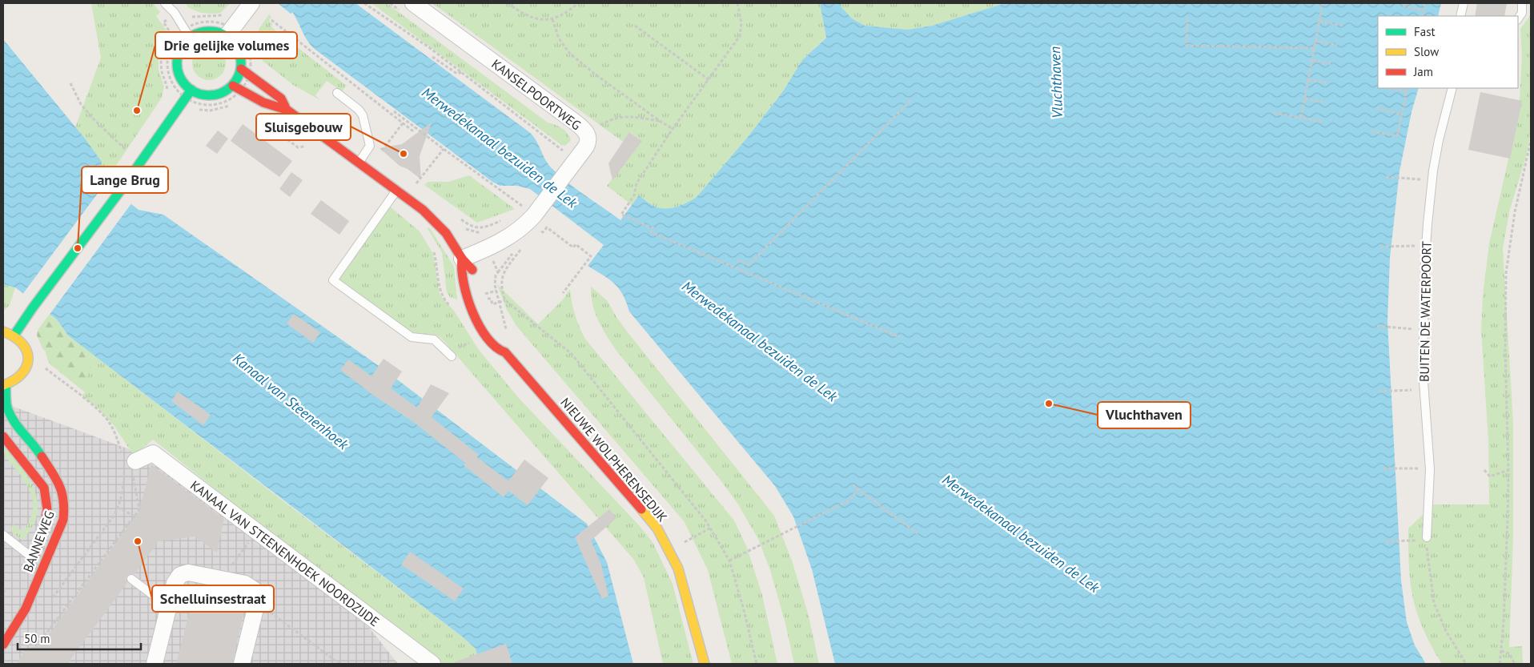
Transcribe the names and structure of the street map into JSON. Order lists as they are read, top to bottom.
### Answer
{
  "streets": {
    "street": [
      "KANSELPOORTWEG",
      "NIEUWE WOLPHERENSEDIJK",
      "BANNEWEG",
      "KANAAL VAN STEENENHOEK NOORDZIJDE"
    ],
    "lane": ["BUITEN DE WATERPOORT"]
  },
  "crossings": [
    ["KANSELPOORTWEG", "NIEUWE WOLPHERENSEDIJK"]
  ],
  "water": ["Vluchthaven", "Merwedekanaal bezuiden de Lek", "Kanaal van Steenenhoek"],
  "places": [
    "Drie gelijke volumes",
    "Sluisgebouw",
    "Lange Brug",
    "Vluchthaven",
    "Schelluinsestraat"
  ],
  "legend": ["Fast", "Slow", "Jam"],
  "scale_bar": "50 m"
}
